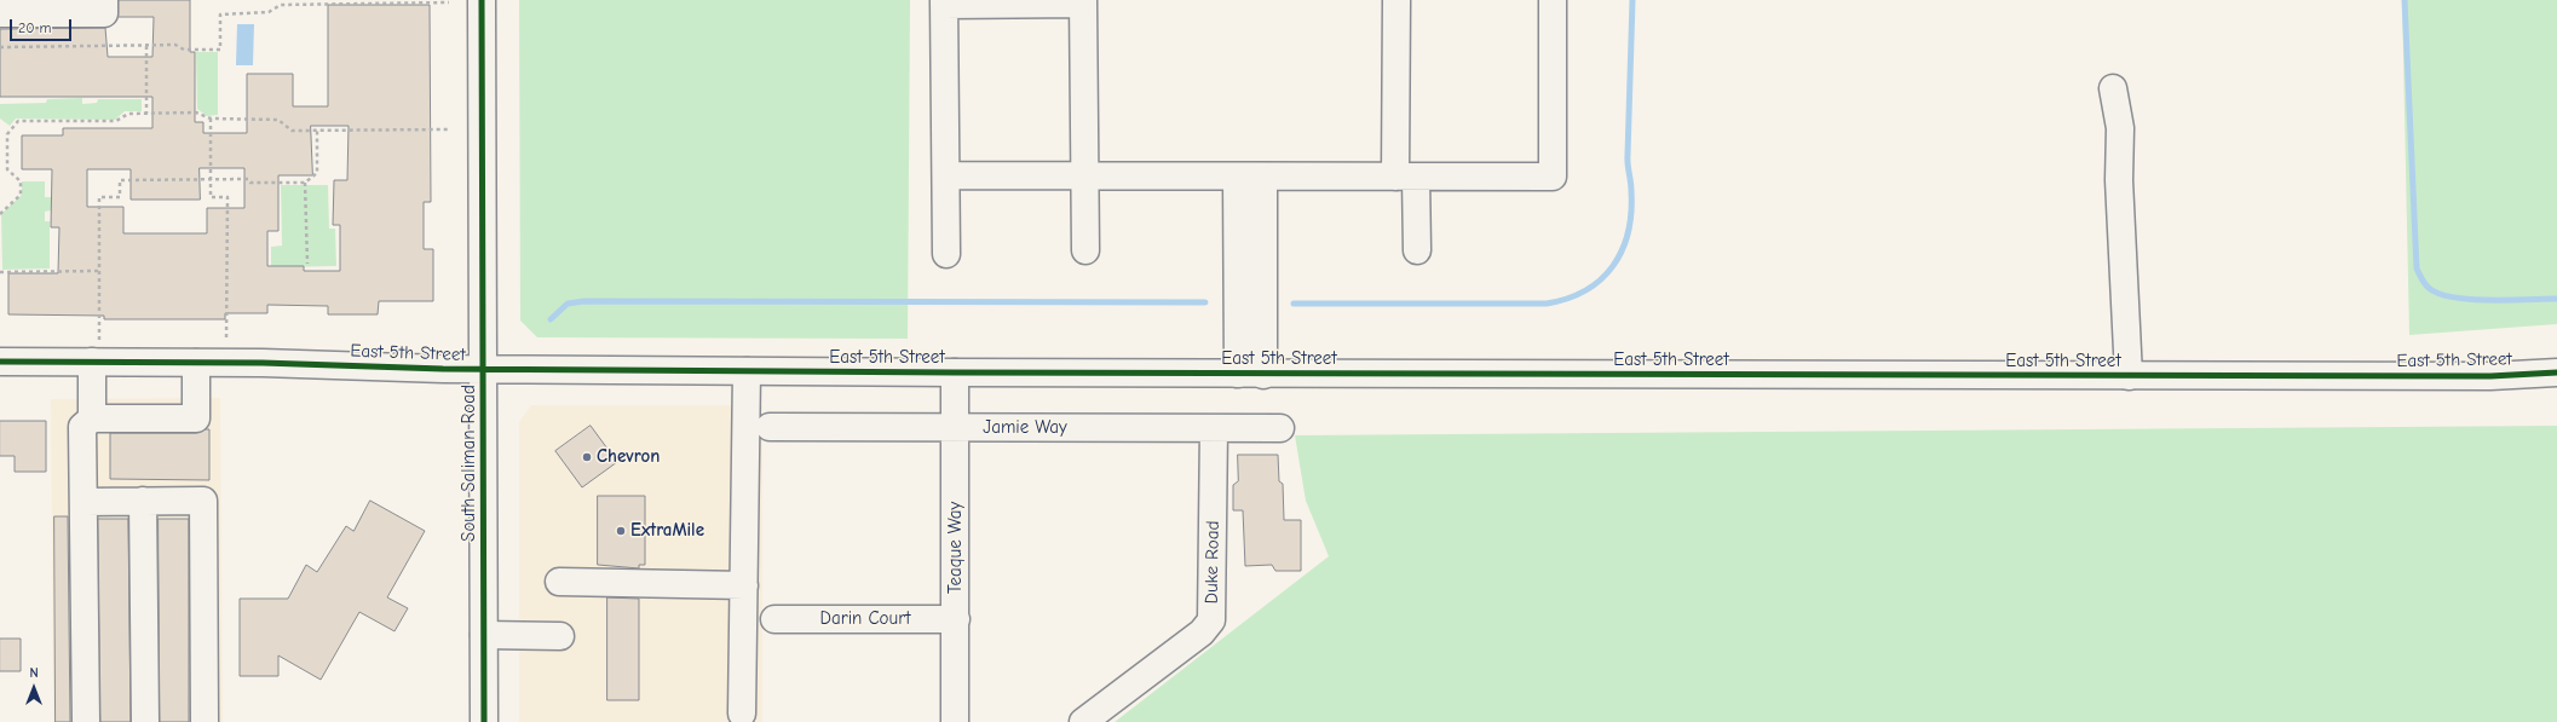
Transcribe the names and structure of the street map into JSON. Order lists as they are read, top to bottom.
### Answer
{
  "streets": {
    "street": [
      "East 5th Street",
      "Jamie Way",
      "South Saliman Road",
      "Teaque Way",
      "Duke Road",
      "Darin Court"
    ]
  },
  "crossings": [
    ["East 5th Street", "South Saliman Road"],
    ["East 5th Street", "Teaque Way"],
    ["Jamie Way", "Teaque Way"],
    ["Jamie Way", "Duke Road"],
    ["Teaque Way", "Darin Court"]
  ],
  "places": ["Chevron", "ExtraMile"],
  "scale_bar": "20 m",
  "north": "top"
}
